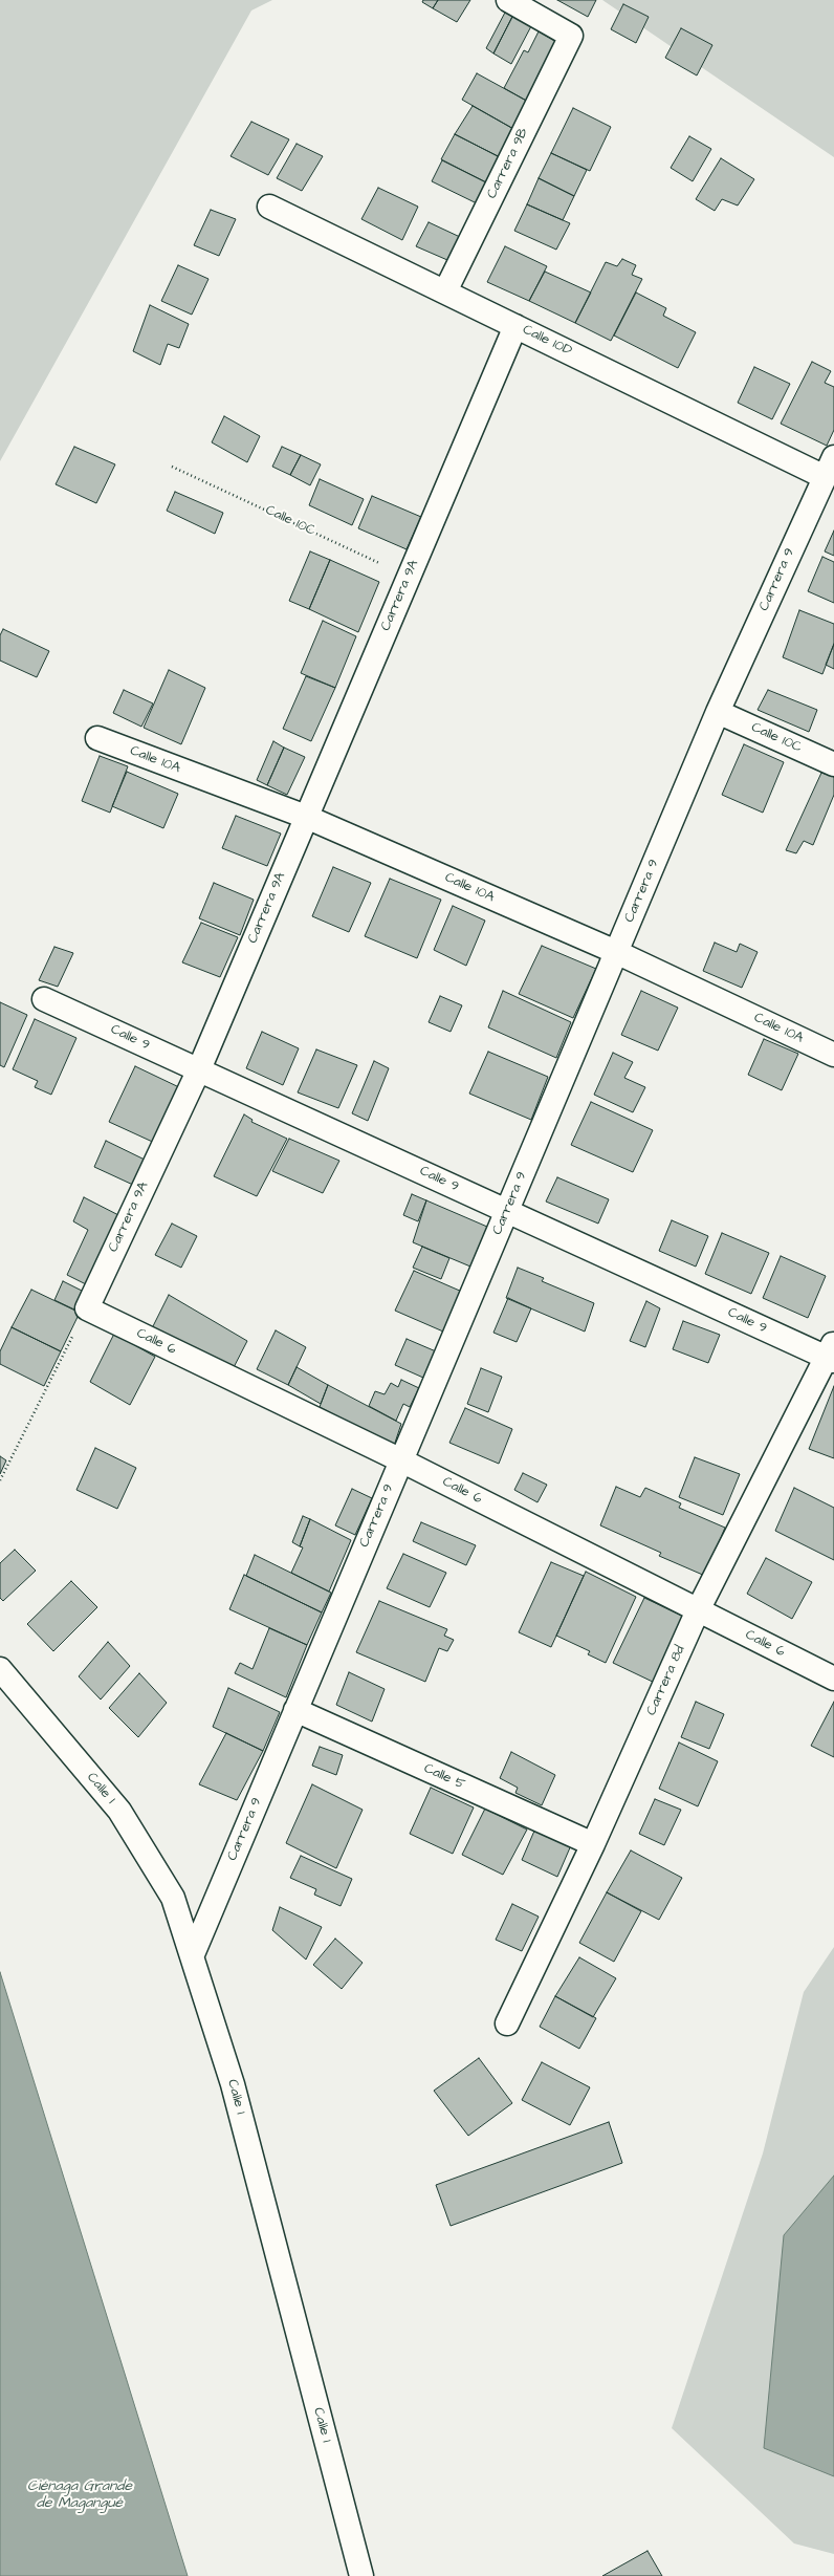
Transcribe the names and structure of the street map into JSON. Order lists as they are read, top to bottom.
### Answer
{
  "streets": {
    "street": [
      "Carrera 9B",
      "Calle 10D",
      "Calle 10C",
      "Carrera 9",
      "Carrera 9A",
      "Calle 10A",
      "Calle 9",
      "Calle 6",
      "Carrera 8d",
      "Calle 5",
      "Calle 1"
    ]
  },
  "crossings": [
    ["Carrera 9B", "Calle 10D"],
    ["Calle 10D", "Carrera 9"],
    ["Calle 10D", "Carrera 9A"],
    ["Calle 10C", "Carrera 9"],
    ["Calle 10C", "Carrera 9A"],
    ["Carrera 9", "Calle 10A"],
    ["Carrera 9", "Calle 9"],
    ["Carrera 9", "Calle 6"],
    ["Carrera 9", "Calle 5"],
    ["Carrera 9", "Calle 1"],
    ["Carrera 9A", "Calle 10A"],
    ["Carrera 9A", "Calle 9"],
    ["Carrera 9A", "Calle 6"],
    ["Calle 9", "Carrera 8d"],
    ["Calle 6", "Carrera 8d"],
    ["Carrera 8d", "Calle 5"]
  ],
  "water": ["Ciénaga Grande de Magangué"]
}
